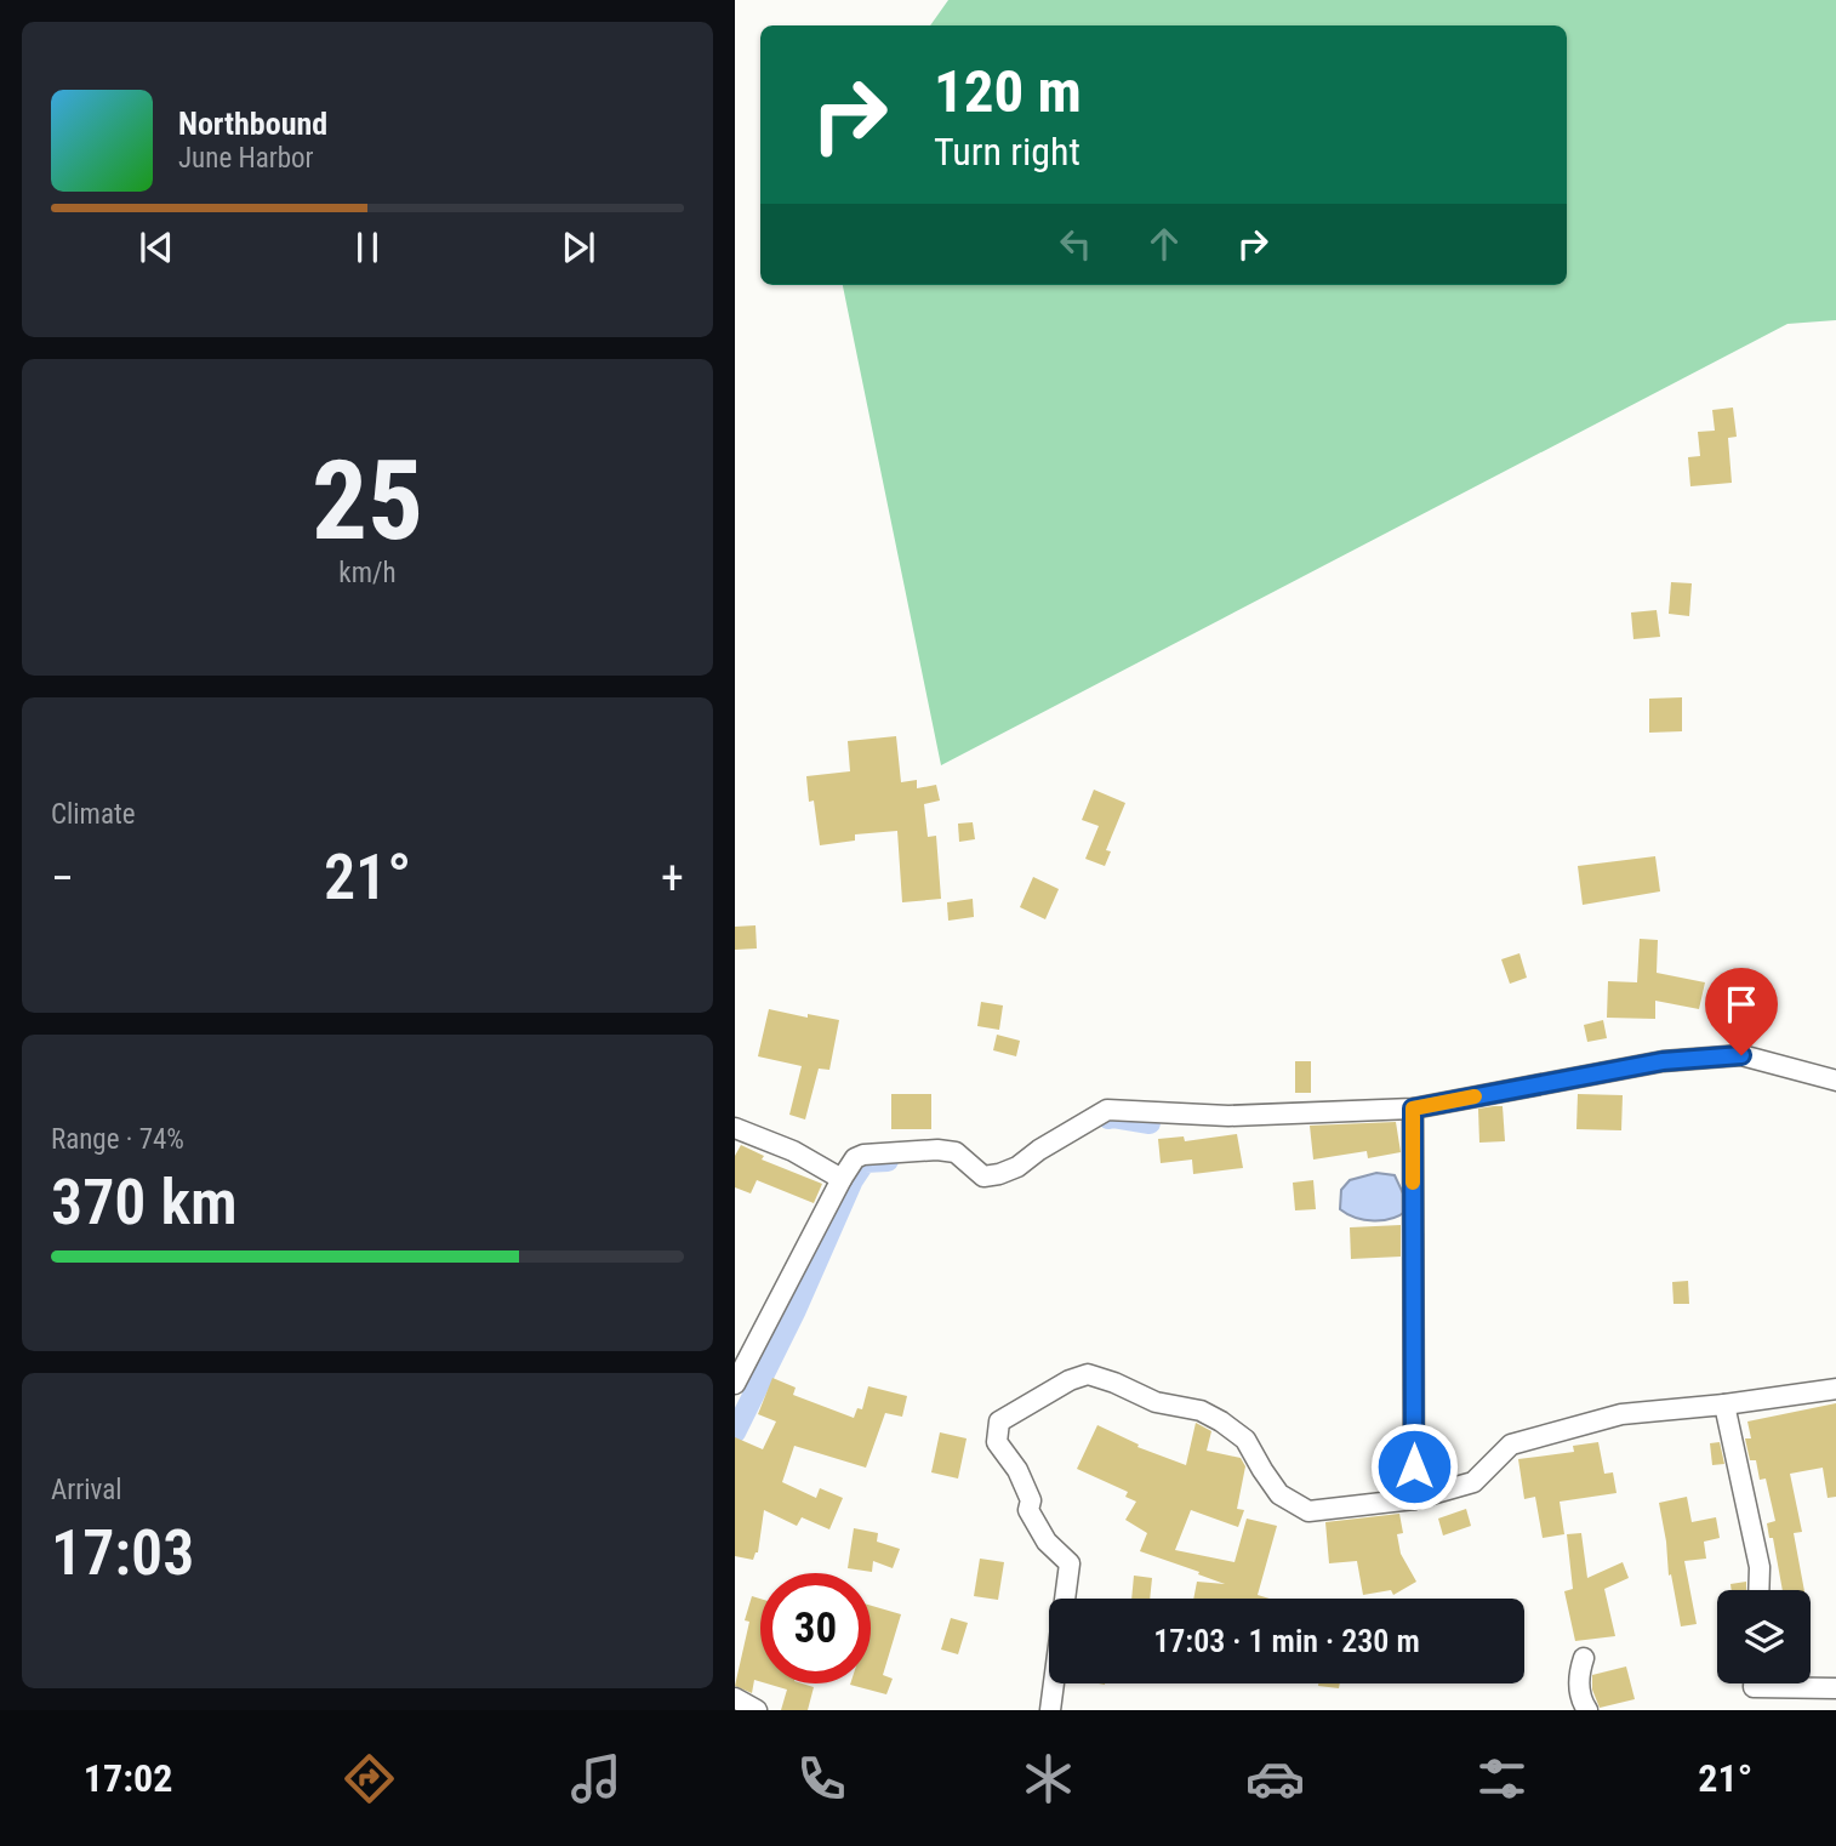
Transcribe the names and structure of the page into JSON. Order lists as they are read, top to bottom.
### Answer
{
  "page": {
    "turn": ["120 m", "Turn right"],
    "song": ["Northbound", "June Harbor"],
    "tile": [
      ["25", "km/h"],
      "Climate",
      ["Range · 74%", "370 km"],
      ["Arrival", "17:03"]
    ],
    "heat": ["−", "21°", "+"],
    "limit": "30",
    "trip": "17:03 · 1 min · 230 m",
    "tabs": ["17:02", "21°"]
  }
}
